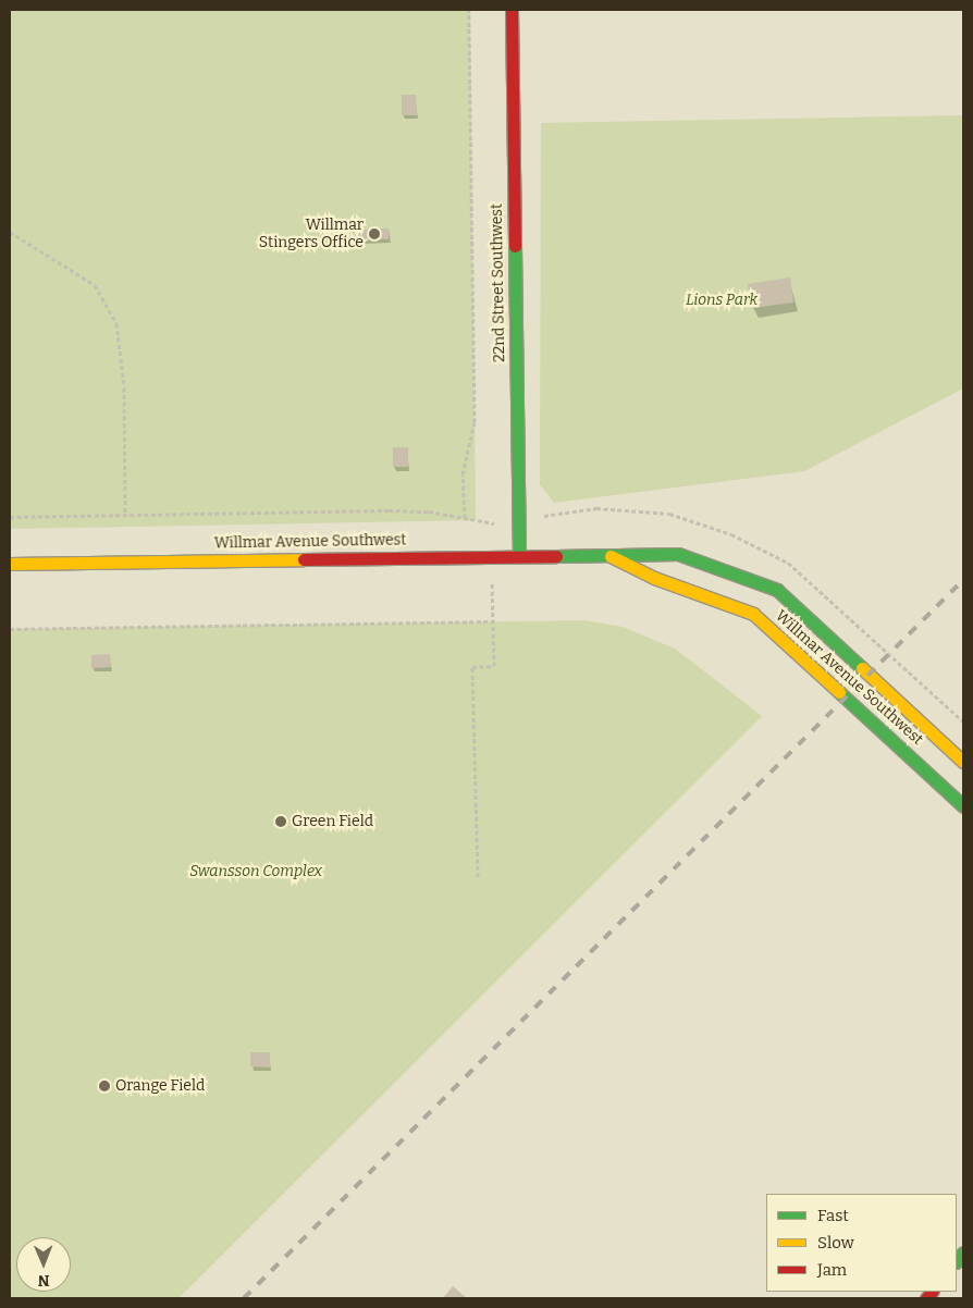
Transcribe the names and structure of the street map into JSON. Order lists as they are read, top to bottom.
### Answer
{
  "streets": {
    "main road": ["22nd Street Southwest", "Willmar Avenue Southwest"]
  },
  "crossings": [
    ["22nd Street Southwest", "Willmar Avenue Southwest"]
  ],
  "parks": ["Lions Park", "Swansson Complex"],
  "places": ["Willmar Stingers Office", "Green Field", "Orange Field"],
  "legend": ["Fast", "Slow", "Jam"],
  "north": "bottom"
}
